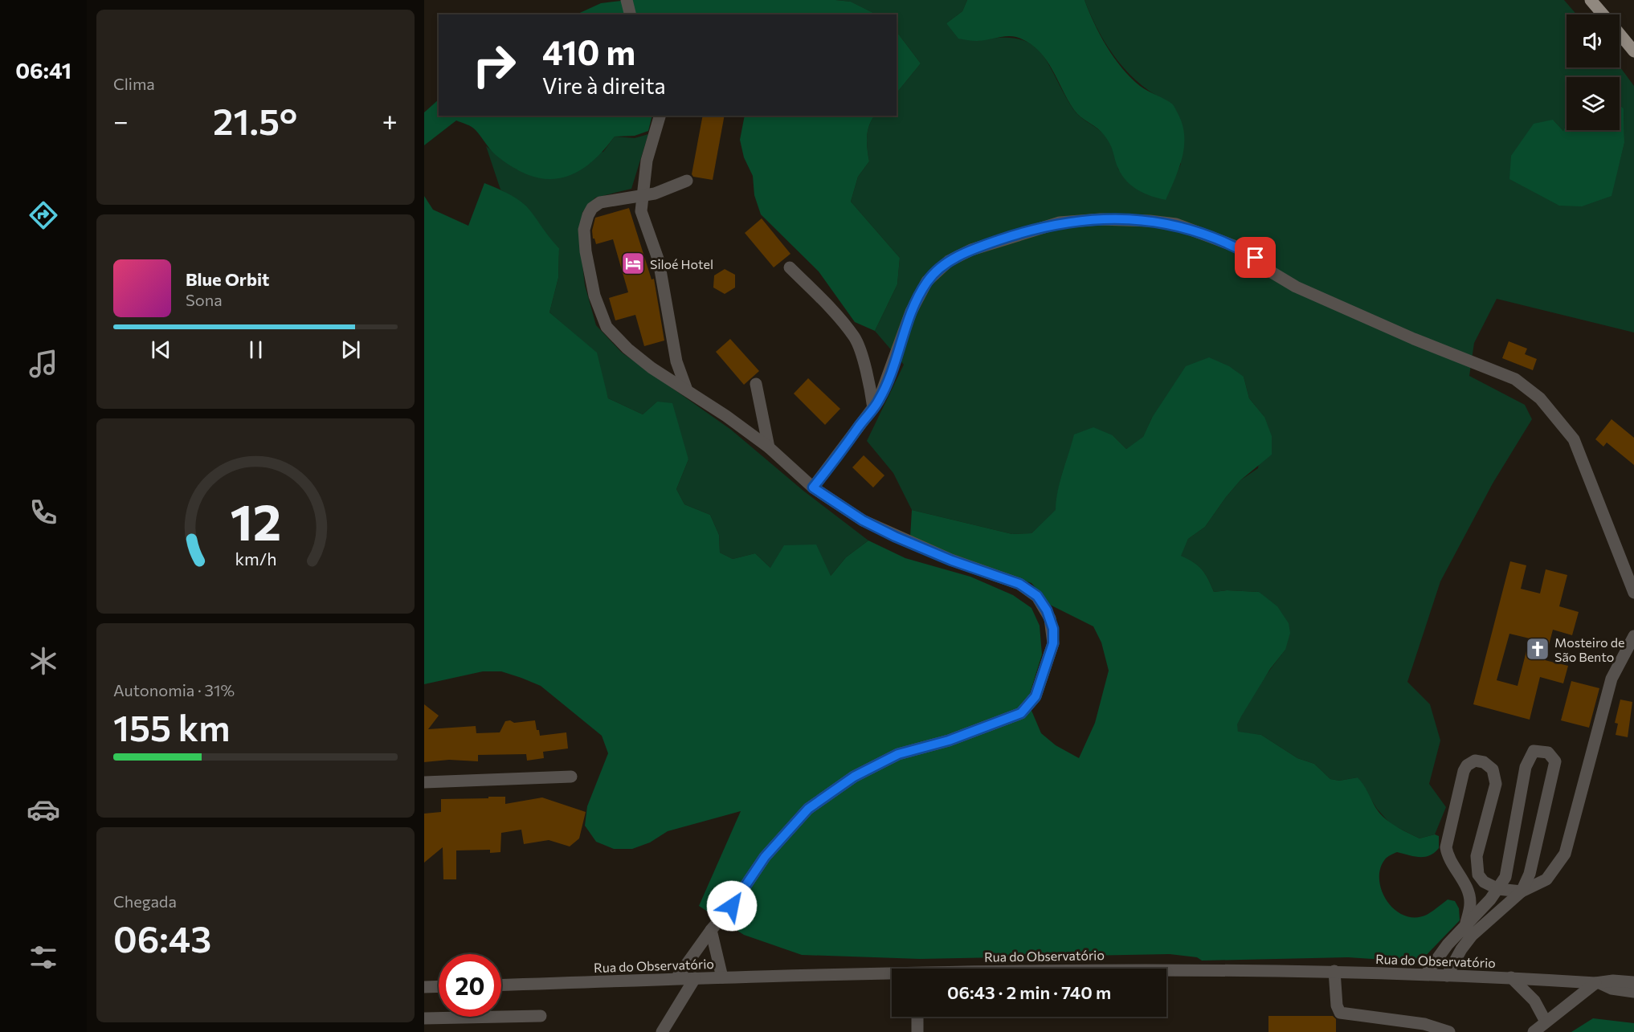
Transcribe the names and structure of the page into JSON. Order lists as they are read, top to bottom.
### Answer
{
  "streets": {
    "street": ["Rua do Observatório"]
  },
  "places": {
    "hotel": ["Siloé Hotel"],
    "church": ["Mosteiro de São Bento"]
  },
  "page": {
    "tabs": "06:41",
    "tile": [
      "Clima",
      ["Autonomia · 31%", "155 km"],
      ["Chegada", "06:43"]
    ],
    "turn": ["410 m", "Vire à direita"],
    "heat": ["−", "21.5°", "+"],
    "song": ["Blue Orbit", "Sona"],
    "limit": "20",
    "trip": "06:43 · 2 min · 740 m",
    "gauge": ["12", "km/h"]
  }
}
